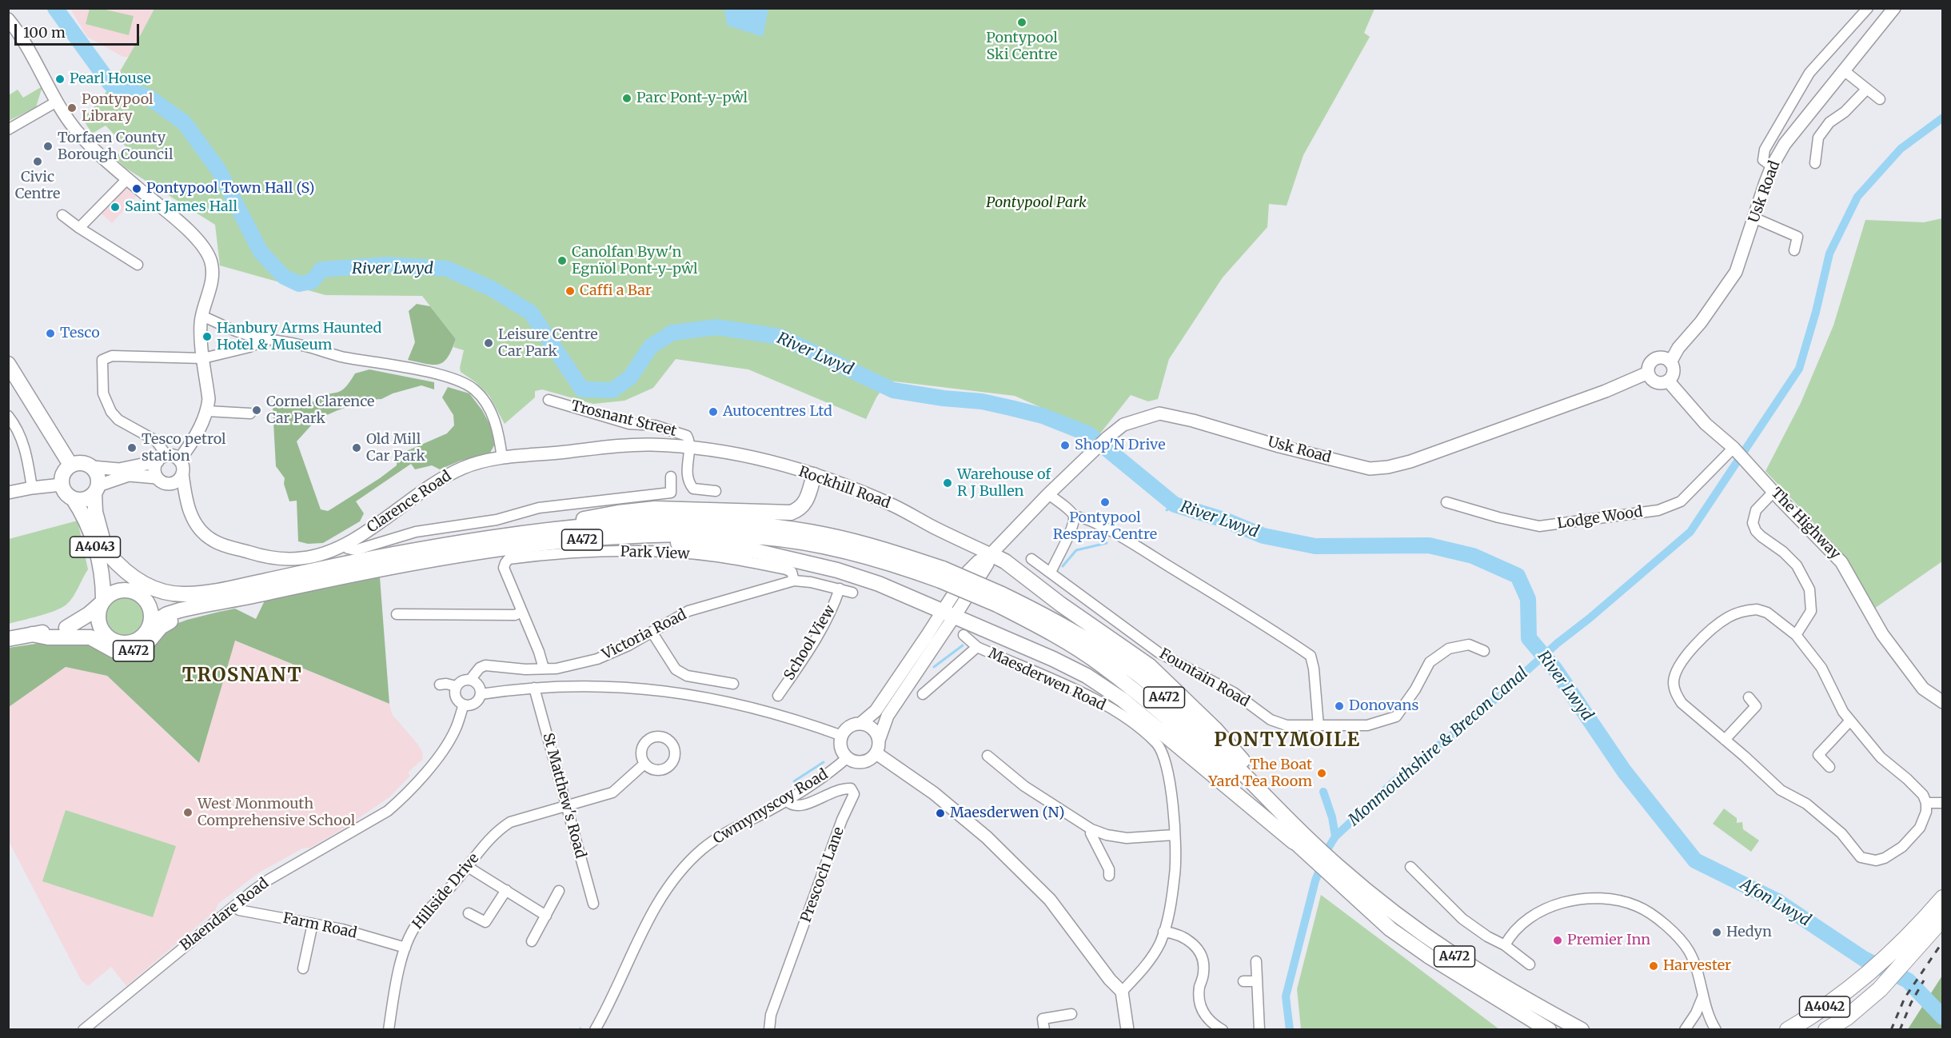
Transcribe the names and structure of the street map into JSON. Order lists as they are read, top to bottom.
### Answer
{
  "streets": {
    "highway": ["A4042"],
    "main road": ["A472", "A4043"],
    "street": [
      "Usk Road",
      "Trosnant Street",
      "Rockhill Road",
      "Clarence Road",
      "Lodge Wood",
      "The Highway",
      "Park View",
      "Victoria Road",
      "School View",
      "Fountain Road",
      "Maesderwen Road",
      "St Matthew's Road",
      "Cwmynyscoy Road",
      "Prescoch Lane",
      "Hillside Drive",
      "Blaendare Road",
      "Farm Road"
    ]
  },
  "crossings": [
    ["Usk Road", "Rockhill Road"],
    ["Usk Road", "The Highway"],
    ["Trosnant Street", "Rockhill Road"],
    ["Trosnant Street", "Clarence Road"],
    ["Rockhill Road", "Clarence Road"],
    ["Lodge Wood", "The Highway"],
    ["A472", "A4043"],
    ["Park View", "Victoria Road"],
    ["Victoria Road", "Blaendare Road"],
    ["St Matthew's Road", "Hillside Drive"],
    ["Cwmynyscoy Road", "Prescoch Lane"],
    ["Hillside Drive", "Farm Road"],
    ["Blaendare Road", "Farm Road"]
  ],
  "districts": ["TROSNANT", "PONTYMOILE"],
  "water": ["River Lwyd", "Monmouthshire & Brecon Canal", "Afon Lwyd"],
  "parks": ["Pontypool Park"],
  "places": [
    "Pontypool Ski Centre",
    "Pearl House",
    "Parc Pont-y-pŵl",
    "Pontypool Library",
    "Torfaen County Borough Council",
    "Civic Centre",
    "Pontypool Town Hall (S)",
    "Saint James Hall",
    "Canolfan Byw'n Egnïol Pont-y-pŵl",
    "Caffi a Bar",
    "Tesco",
    "Hanbury Arms Haunted Hotel & Museum",
    "Leisure Centre Car Park",
    "Cornel Clarence Car Park",
    "Autocentres Ltd",
    "Shop'N Drive",
    "Tesco petrol station",
    "Old Mill Car Park",
    "Warehouse of R J Bullen",
    "Pontypool Respray Centre",
    "Donovans",
    "The Boat Yard Tea Room",
    "West Monmouth Comprehensive School",
    "Maesderwen (N)",
    "Hedyn",
    "Premier Inn",
    "Harvester"
  ],
  "scale_bar": "100 m"
}
